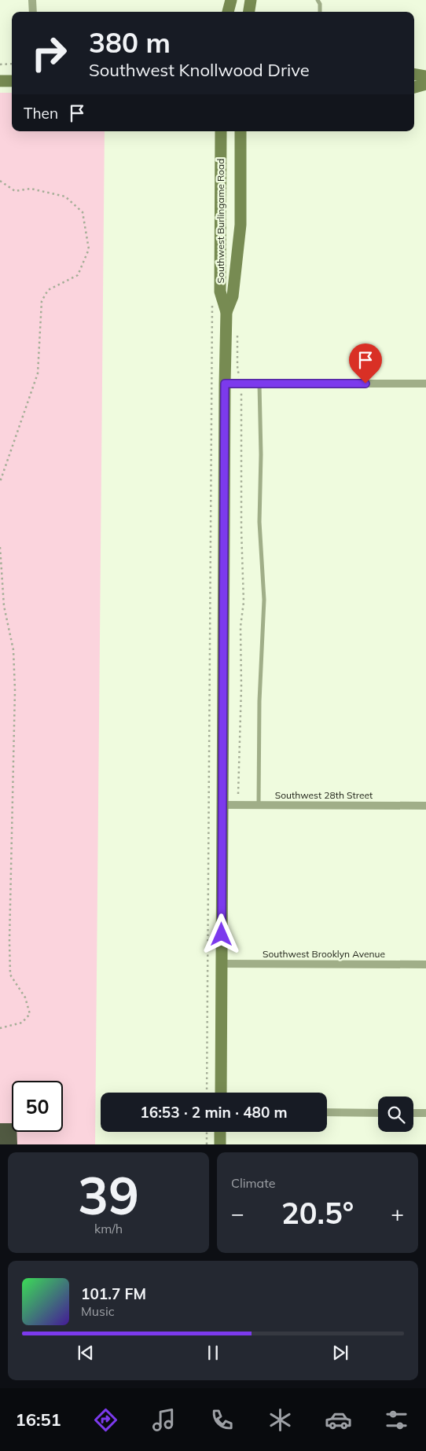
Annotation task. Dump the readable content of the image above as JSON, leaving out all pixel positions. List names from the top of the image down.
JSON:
{
  "streets": {
    "main road": ["Southwest Burlingame Road"],
    "street": ["Southwest 28th Street", "Southwest Brooklyn Avenue"]
  },
  "crossings": [
    ["Southwest Burlingame Road", "Southwest 28th Street"],
    ["Southwest Burlingame Road", "Southwest Brooklyn Avenue"]
  ],
  "page": {
    "turn": ["380 m", "Southwest Knollwood Drive"],
    "then": "Then",
    "limit": "50",
    "trip": "16:53 · 2 min · 480 m",
    "tile": [
      ["39", "km/h"],
      "Climate"
    ],
    "heat": ["−", "20.5°", "+"],
    "song": ["101.7 FM", "Music"],
    "tabs": "16:51"
  }
}
